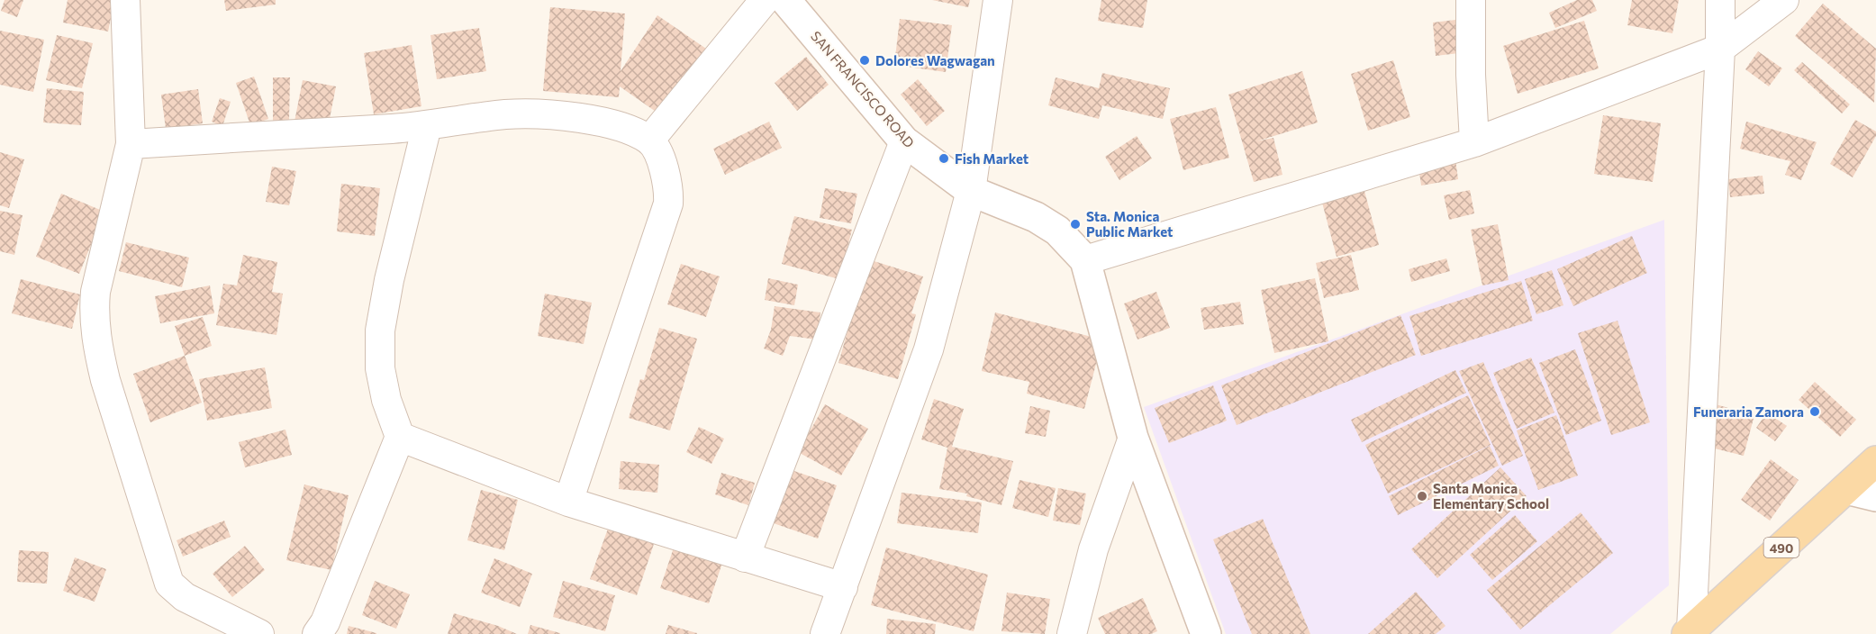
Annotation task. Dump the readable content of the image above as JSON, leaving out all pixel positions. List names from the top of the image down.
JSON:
{
  "streets": {
    "main road": ["490"],
    "street": ["SAN FRANCISCO ROAD"]
  },
  "places": [
    "Dolores Wagwagan",
    "Fish Market",
    "Sta. Monica Public Market",
    "Funeraria Zamora",
    "Santa Monica Elementary School"
  ]
}
